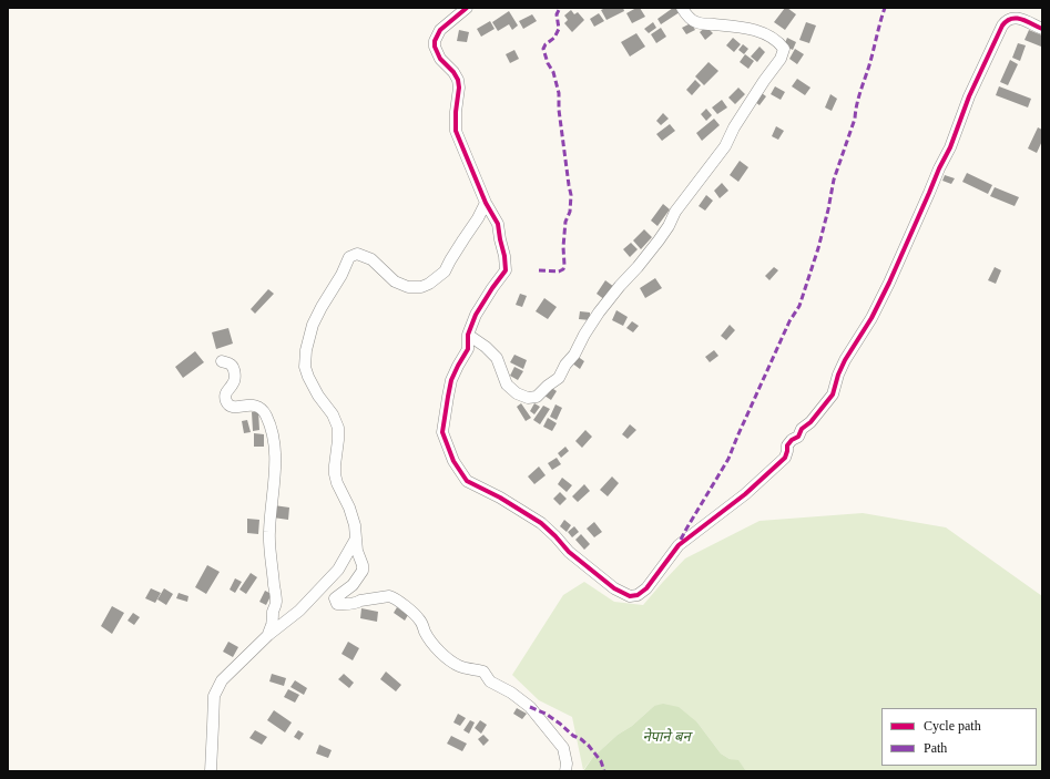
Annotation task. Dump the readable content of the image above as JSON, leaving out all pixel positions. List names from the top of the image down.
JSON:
{
  "parks": ["नेपाने बन"],
  "legend": ["Cycle path", "Path"]
}
